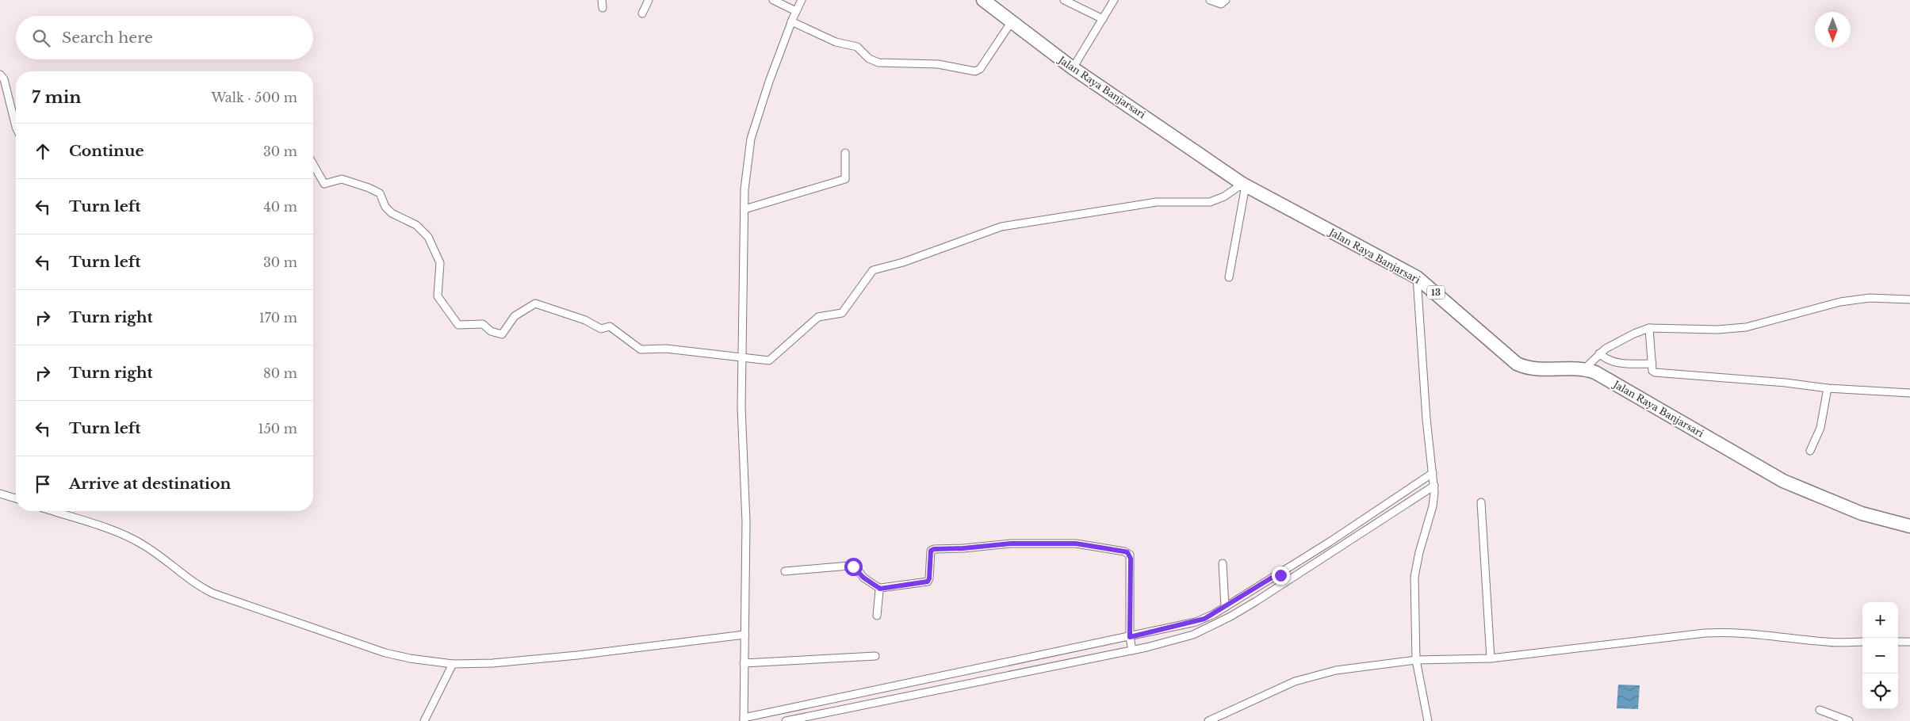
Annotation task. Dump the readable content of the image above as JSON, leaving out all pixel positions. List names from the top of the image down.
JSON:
{
  "streets": {
    "highway": ["Jalan Raya Banjarsari", "13"]
  },
  "north": "bottom",
  "page": {
    "search": "Search here",
    "heading": ["7 min", "Walk · 500 m"],
    "list": [
      ["Continue", "30 m"],
      ["Turn left", "40 m"],
      ["Turn left", "30 m"],
      ["Turn right", "170 m"],
      ["Turn right", "80 m"],
      ["Turn left", "150 m"],
      "Arrive at destination"
    ],
    "map_buttons": ["+", "−"]
  }
}
